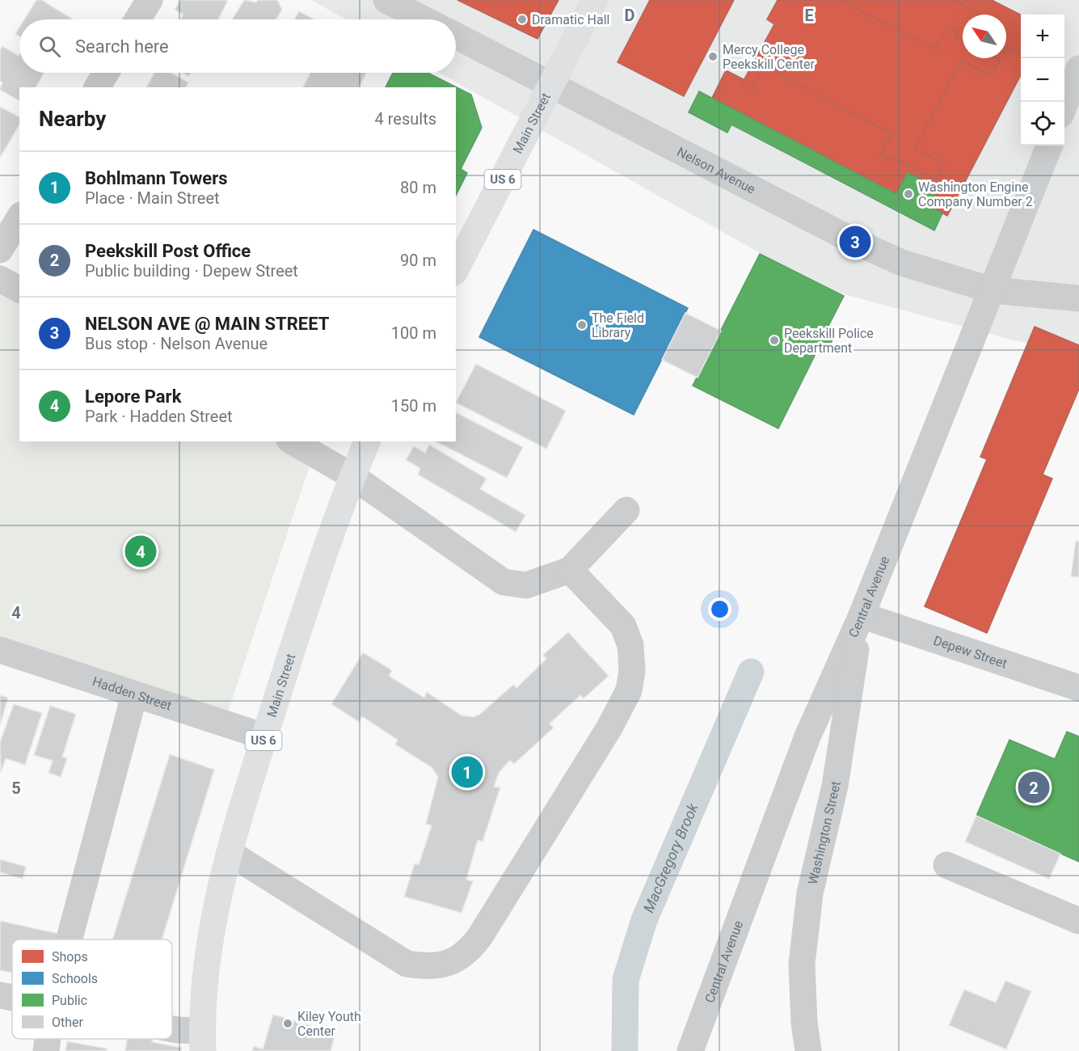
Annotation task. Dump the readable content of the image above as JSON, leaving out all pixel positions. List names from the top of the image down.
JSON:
{
  "streets": {
    "main road": ["Main Street", "US 6"],
    "street": [
      "Nelson Avenue",
      "Central Avenue",
      "Depew Street",
      "Hadden Street",
      "Washington Street"
    ]
  },
  "crossings": [
    ["Main Street", "Nelson Avenue"],
    ["Main Street", "Hadden Street"],
    ["Nelson Avenue", "Central Avenue"],
    ["Central Avenue", "Depew Street"],
    ["Central Avenue", "Washington Street"],
    ["Depew Street", "Washington Street"]
  ],
  "water": ["MacGregory Brook"],
  "places": [
    "Dramatic Hall",
    "Mercy College Peekskill Center",
    "Washington Engine Company Number 2",
    "The Field Library",
    "Peekskill Police Department",
    "Kiley Youth Center"
  ],
  "legend": [
    "Shops",
    "Schools",
    "Public",
    "Other"
  ],
  "north": "top left",
  "page": {
    "map_buttons": ["+", "−"],
    "search": "Search here",
    "heading": ["Nearby", "4 results"],
    "list": [
      {
        "mark": "1",
        "name": "Bohlmann Towers",
        "note": "Place · Main Street",
        "value": "80 m"
      },
      {
        "mark": "2",
        "name": "Peekskill Post Office",
        "note": "Public building · Depew Street",
        "value": "90 m"
      },
      {
        "mark": "3",
        "name": "NELSON AVE @ MAIN STREET",
        "note": "Bus stop · Nelson Avenue",
        "value": "100 m"
      },
      {
        "mark": "4",
        "name": "Lepore Park",
        "note": "Park · Hadden Street",
        "value": "150 m"
      }
    ],
    "pins": [
      "3",
      "4",
      "1",
      "2"
    ]
  },
  "grid": {
    "columns": ["D", "E"],
    "rows": ["4", "5"]
  }
}
